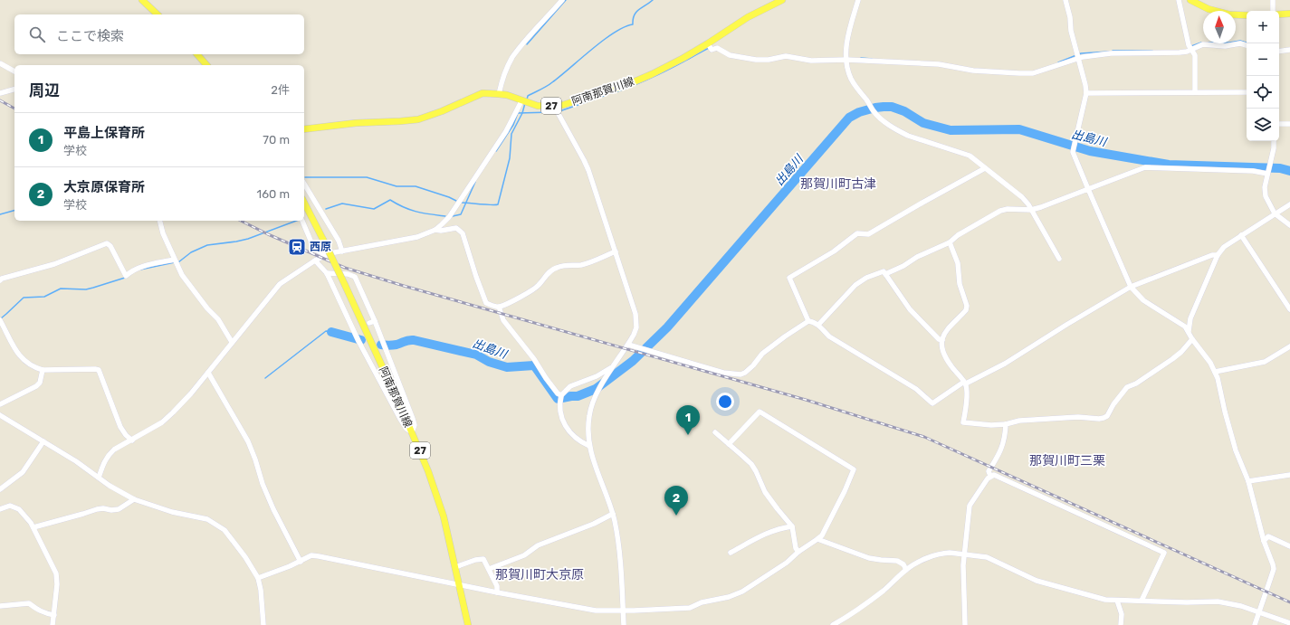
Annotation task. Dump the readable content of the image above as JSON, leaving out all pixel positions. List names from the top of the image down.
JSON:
{
  "streets": {
    "main road": ["阿南那賀川線", "27"]
  },
  "districts": ["那賀川町古津", "那賀川町三栗", "那賀川町大京原"],
  "water": ["出島川"],
  "places": {
    "station": ["西原"]
  },
  "north": "top",
  "page": {
    "map_buttons": ["+", "−"],
    "search": "ここで検索",
    "heading": ["周辺", "2件"],
    "list": [
      {
        "mark": "1",
        "name": "平島上保育所",
        "note": "学校",
        "value": "70 m"
      },
      {
        "mark": "2",
        "name": "大京原保育所",
        "note": "学校",
        "value": "160 m"
      }
    ],
    "pins": ["1", "2"]
  }
}
